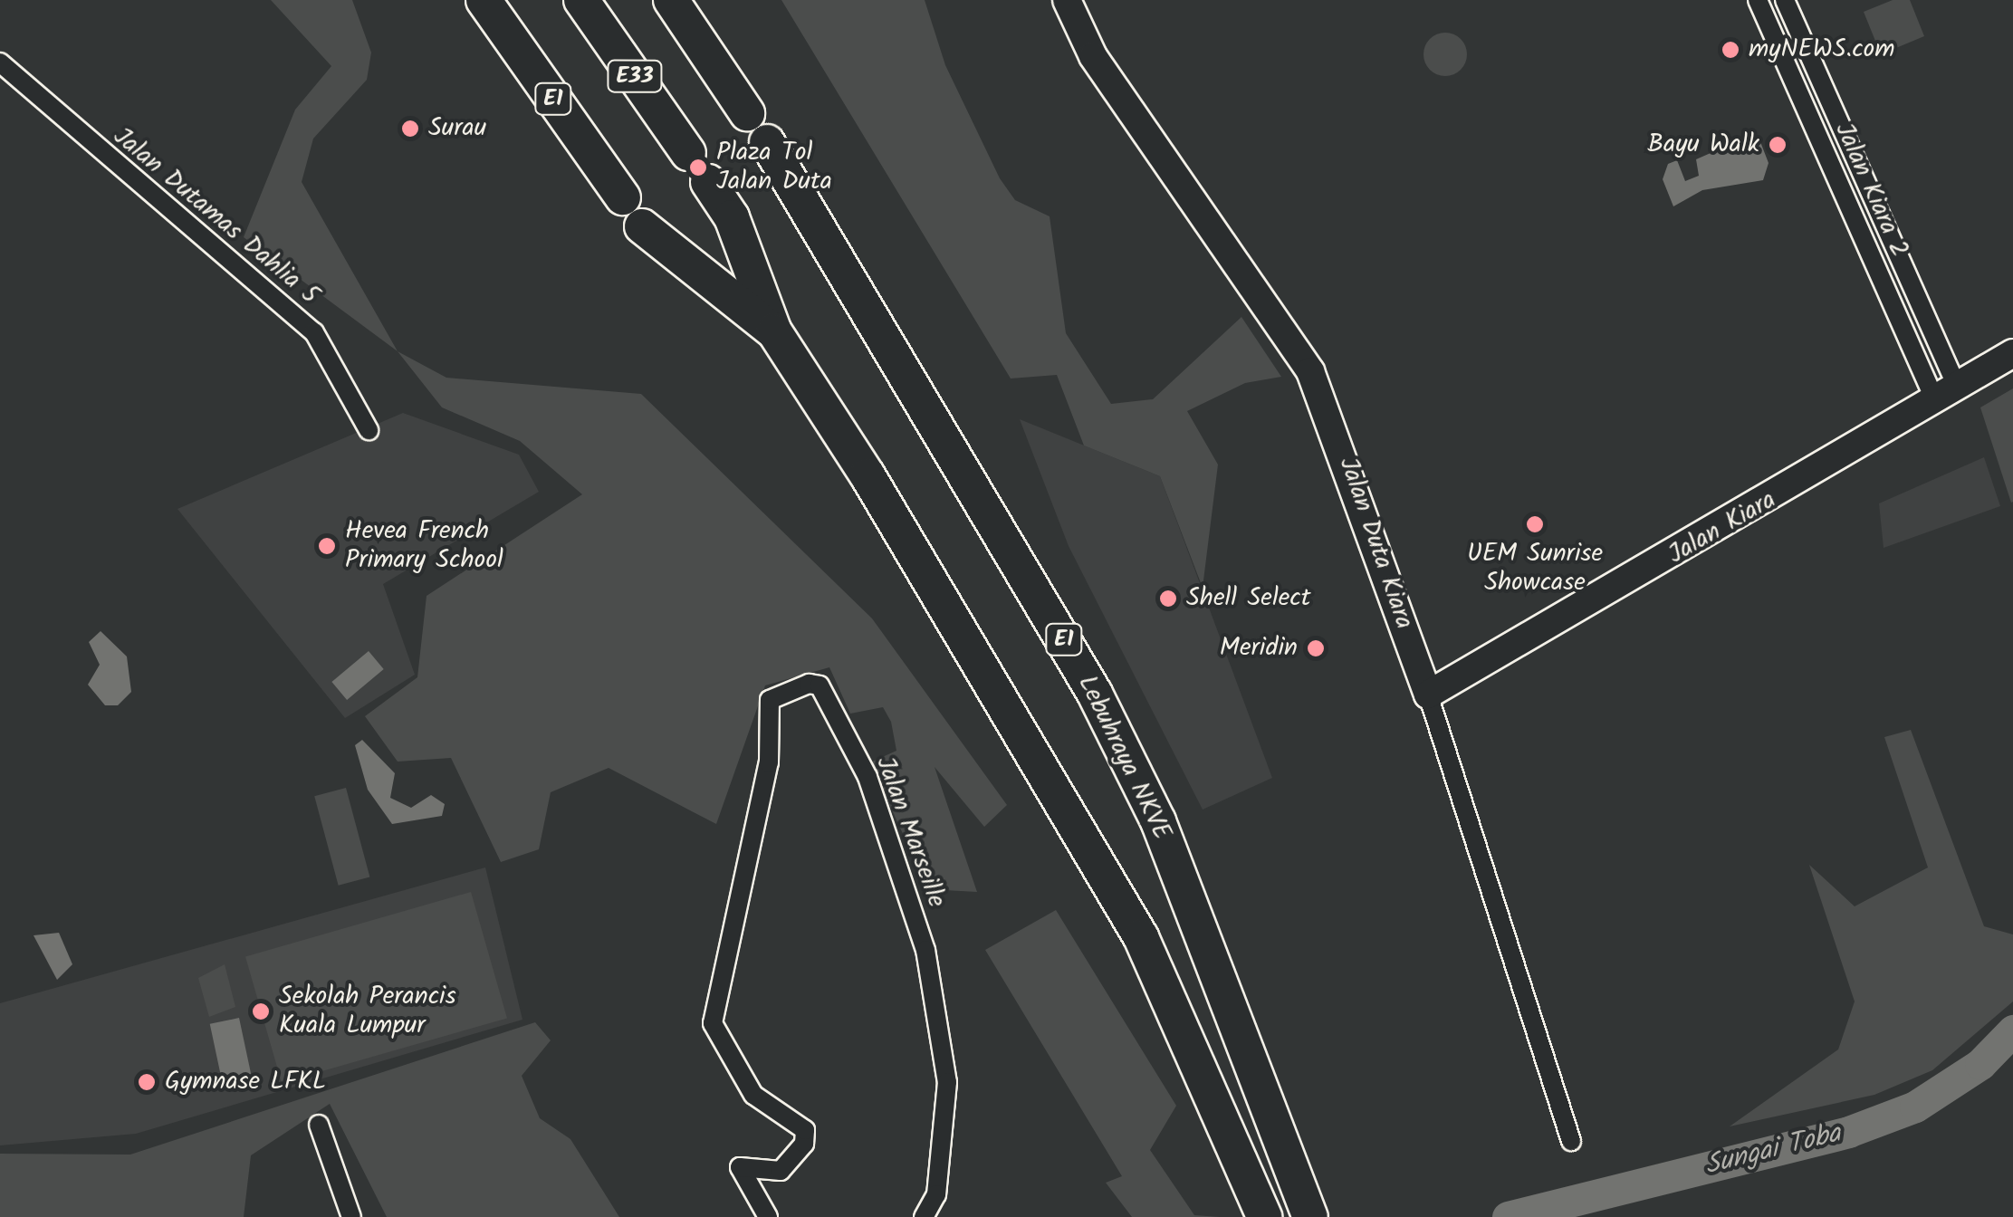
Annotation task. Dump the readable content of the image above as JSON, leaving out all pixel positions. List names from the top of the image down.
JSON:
{
  "streets": {
    "highway": ["E33", "E1", "Lebuhraya NKVE"],
    "main road": ["Jalan Kiara", "Jalan Duta Kiara"],
    "street": ["Jalan Kiara 2", "Jalan Dutamas Dahlia 5", "Jalan Marseille"]
  },
  "crossings": [
    ["Jalan Kiara 2", "Jalan Kiara"],
    ["Jalan Kiara", "Jalan Duta Kiara"]
  ],
  "water": ["Sungai Toba"],
  "places": [
    "myNEWS.com",
    "Surau",
    "Bayu Walk",
    "Plaza Tol Jalan Duta",
    "UEM Sunrise Showcase",
    "Hevea French Primary School",
    "Shell Select",
    "Meridin",
    "Sekolah Perancis Kuala Lumpur",
    "Gymnase LFKL"
  ]
}
